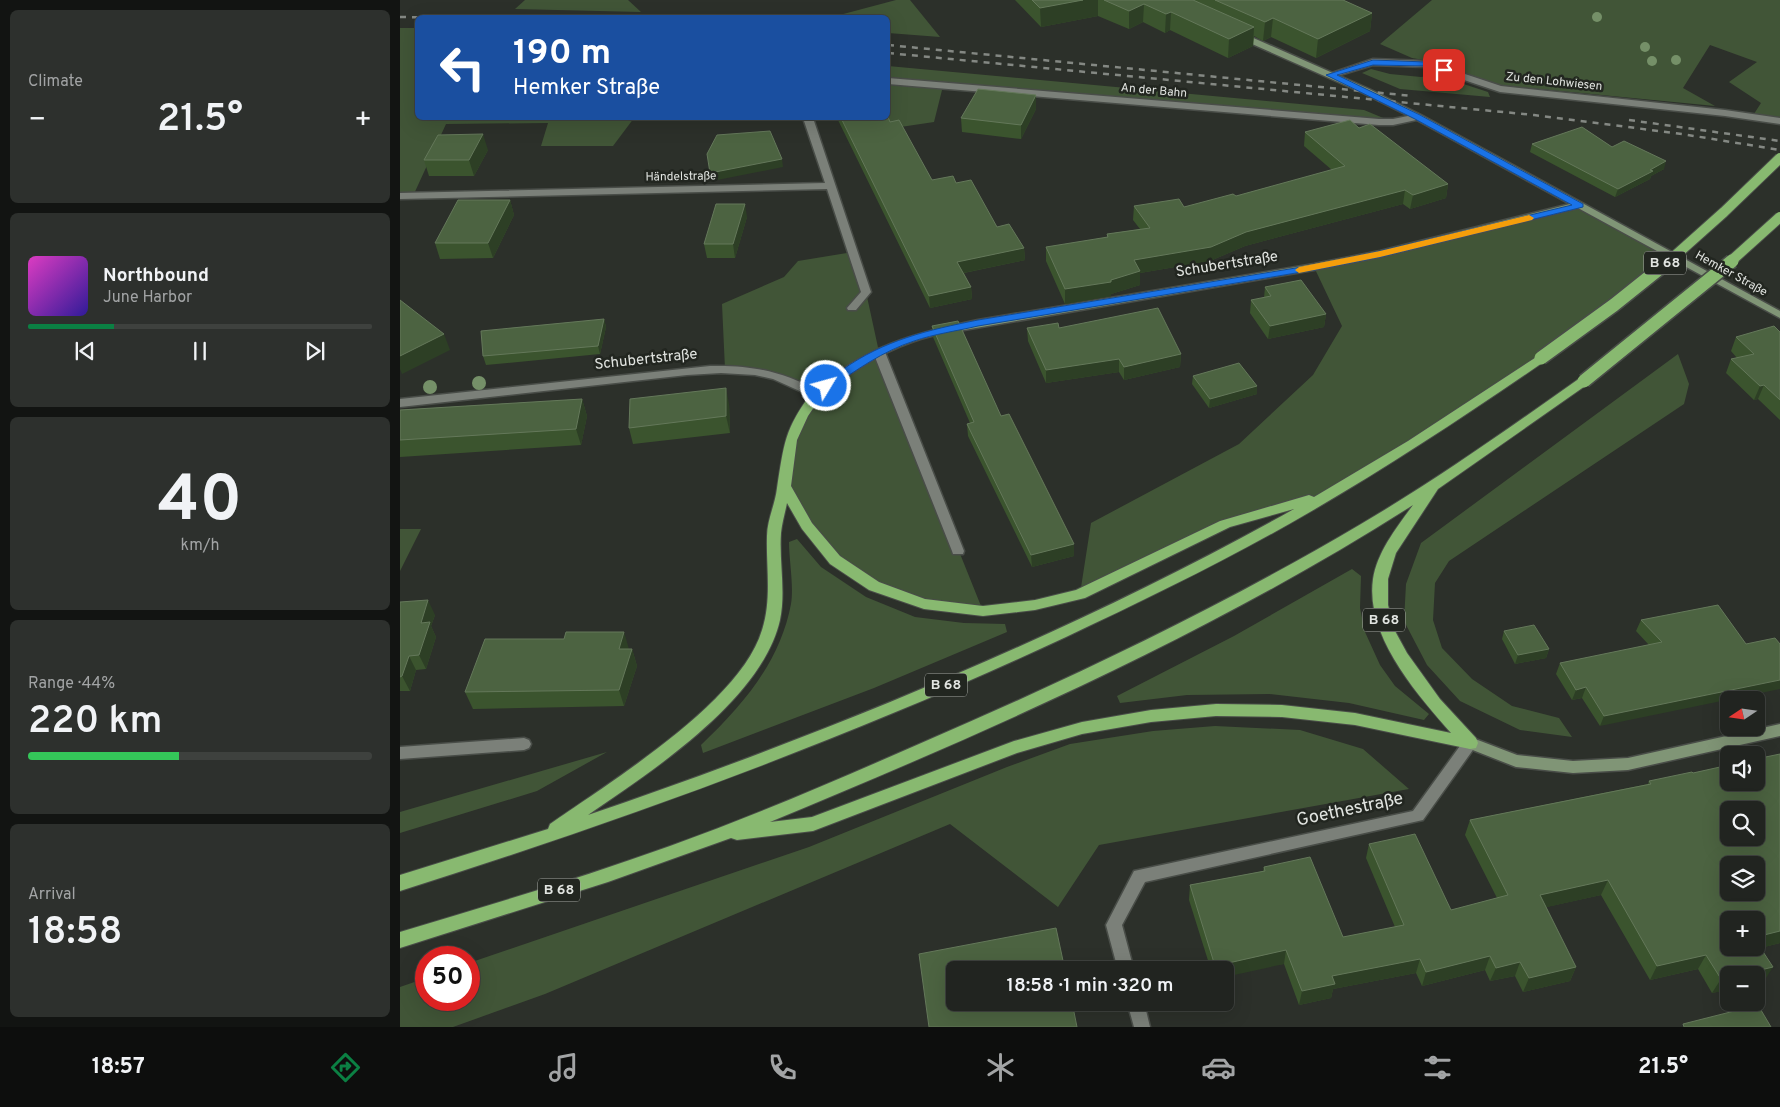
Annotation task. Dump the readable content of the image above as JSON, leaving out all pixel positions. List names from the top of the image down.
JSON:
{
  "streets": {
    "highway": ["B 68"],
    "main road": ["Schubertstraße", "Hemker Straße"],
    "street": [
      "Zu den Lohwiesen",
      "An der Bahn",
      "Händelstraße",
      "Goethestraße"
    ]
  },
  "crossings": [
    ["Zu den Lohwiesen", "Hemker Straße"],
    ["An der Bahn", "Hemker Straße"],
    ["B 68", "Schubertstraße"],
    ["B 68", "Goethestraße"],
    ["Schubertstraße", "Hemker Straße"]
  ],
  "north": "left",
  "page": {
    "tile": [
      "Climate",
      ["40", "km/h"],
      ["Range · 44%", "220 km"],
      ["Arrival", "18:58"]
    ],
    "turn": ["190 m", "Hemker Straße"],
    "heat": ["−", "21.5°", "+"],
    "song": ["Northbound", "June Harbor"],
    "map_buttons": ["+", "−"],
    "limit": "50",
    "trip": "18:58 · 1 min · 320 m",
    "tabs": ["18:57", "21.5°"]
  }
}
